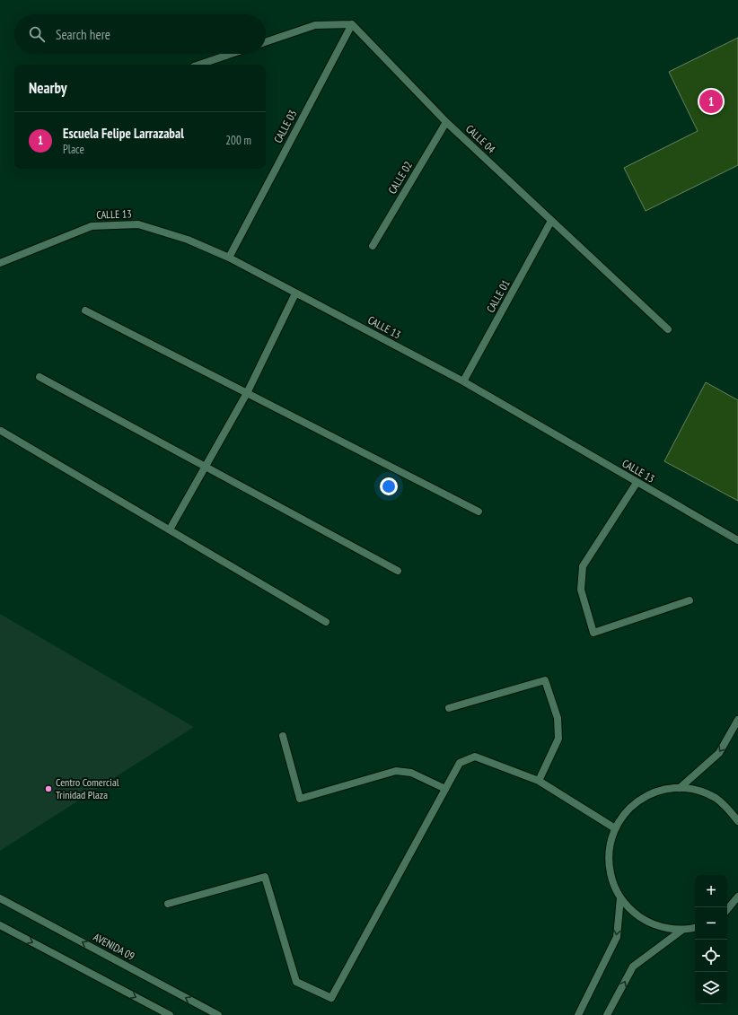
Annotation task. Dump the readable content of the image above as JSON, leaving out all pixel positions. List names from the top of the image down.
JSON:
{
  "streets": {
    "street": [
      "CALLE 03",
      "CALLE 04",
      "CALLE 02",
      "CALLE 13",
      "CALLE 01",
      "AVENIDA 09"
    ]
  },
  "crossings": [
    ["CALLE 03", "CALLE 04"],
    ["CALLE 03", "CALLE 13"],
    ["CALLE 04", "CALLE 02"],
    ["CALLE 04", "CALLE 01"],
    ["CALLE 13", "CALLE 01"]
  ],
  "places": ["Centro Comercial Trinidad Plaza"],
  "page": {
    "search": "Search here",
    "heading": "Nearby",
    "pins": "1",
    "list": [
      {
        "mark": "1",
        "name": "Escuela Felipe Larrazabal",
        "note": "Place",
        "value": "200 m"
      }
    ],
    "map_buttons": ["+", "−"]
  }
}
